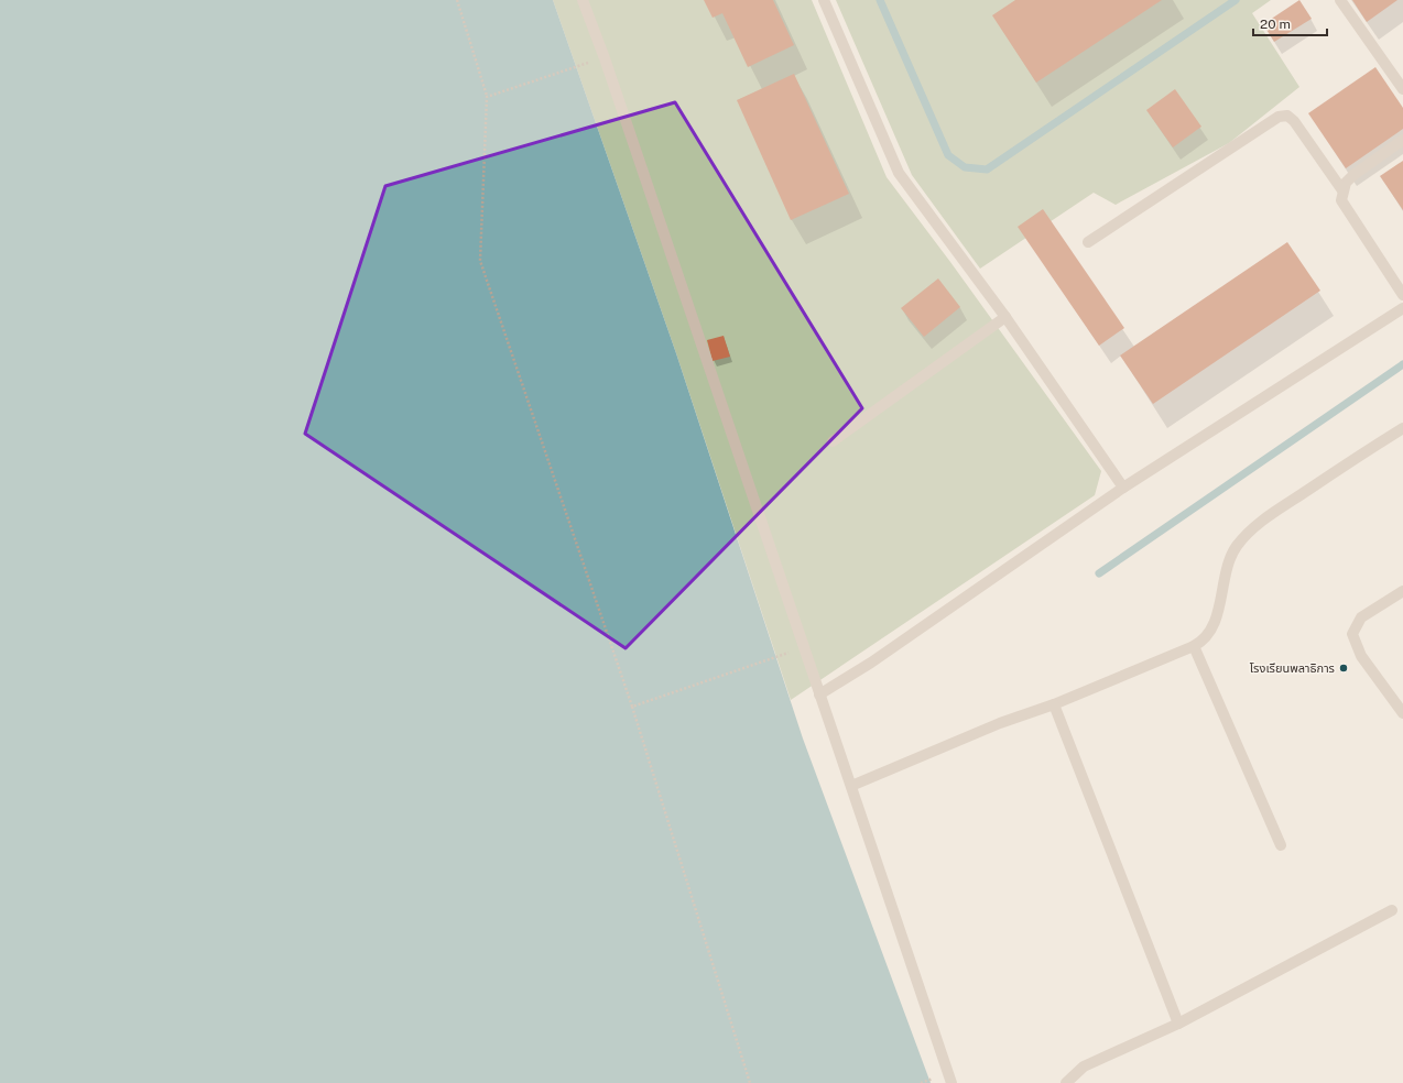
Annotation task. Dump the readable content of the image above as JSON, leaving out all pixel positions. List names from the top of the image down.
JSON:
{
  "places": ["โรงเรียนพลาธิการ"],
  "scale_bar": "20 m"
}
